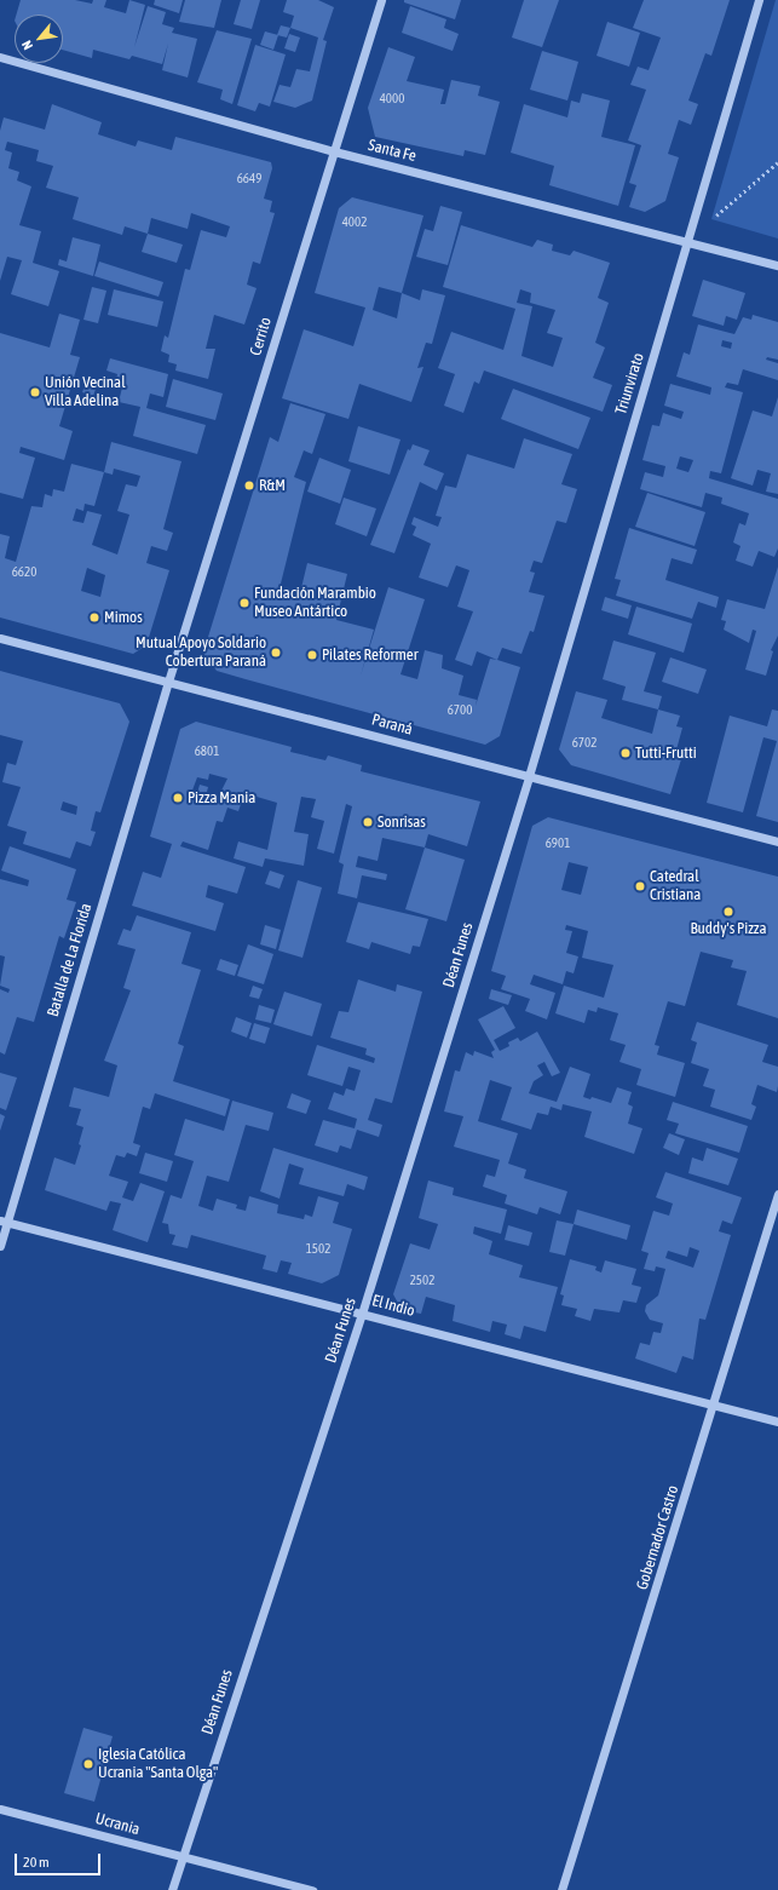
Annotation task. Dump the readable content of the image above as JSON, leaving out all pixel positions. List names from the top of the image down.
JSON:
{
  "streets": {
    "street": [
      "Santa Fe",
      "Cerrito",
      "Triunvirato",
      "Paraná",
      "Déan Funes",
      "Batalla de La Florida",
      "El Indio",
      "Gobernador Castro",
      "Ucrania"
    ]
  },
  "crossings": [
    ["Santa Fe", "Cerrito"],
    ["Santa Fe", "Triunvirato"],
    ["Cerrito", "Paraná"],
    ["Cerrito", "Batalla de La Florida"],
    ["Triunvirato", "Paraná"],
    ["Triunvirato", "Déan Funes"],
    ["Paraná", "Déan Funes"],
    ["Paraná", "Batalla de La Florida"],
    ["Déan Funes", "El Indio"],
    ["Déan Funes", "Ucrania"],
    ["Batalla de La Florida", "El Indio"],
    ["El Indio", "Gobernador Castro"]
  ],
  "places": [
    "Unión Vecinal Villa Adelina",
    "R&M",
    "Fundación Marambio Museo Antártico",
    "Mimos",
    "Mutual Apoyo Soldario Cobertura Paraná",
    "Pilates Reformer",
    "Tutti-Frutti",
    "Pizza Mania",
    "Sonrisas",
    "Catedral Cristiana",
    "Buddy's Pizza",
    "Iglesia Católica Ucrania \"Santa Olga\""
  ],
  "house_numbers": [
    "4000",
    "6649",
    "4002",
    "6620",
    "6700",
    "6702",
    "6801",
    "6901",
    "1502",
    "2502"
  ],
  "scale_bar": "20 m",
  "north": "bottom left"
}
